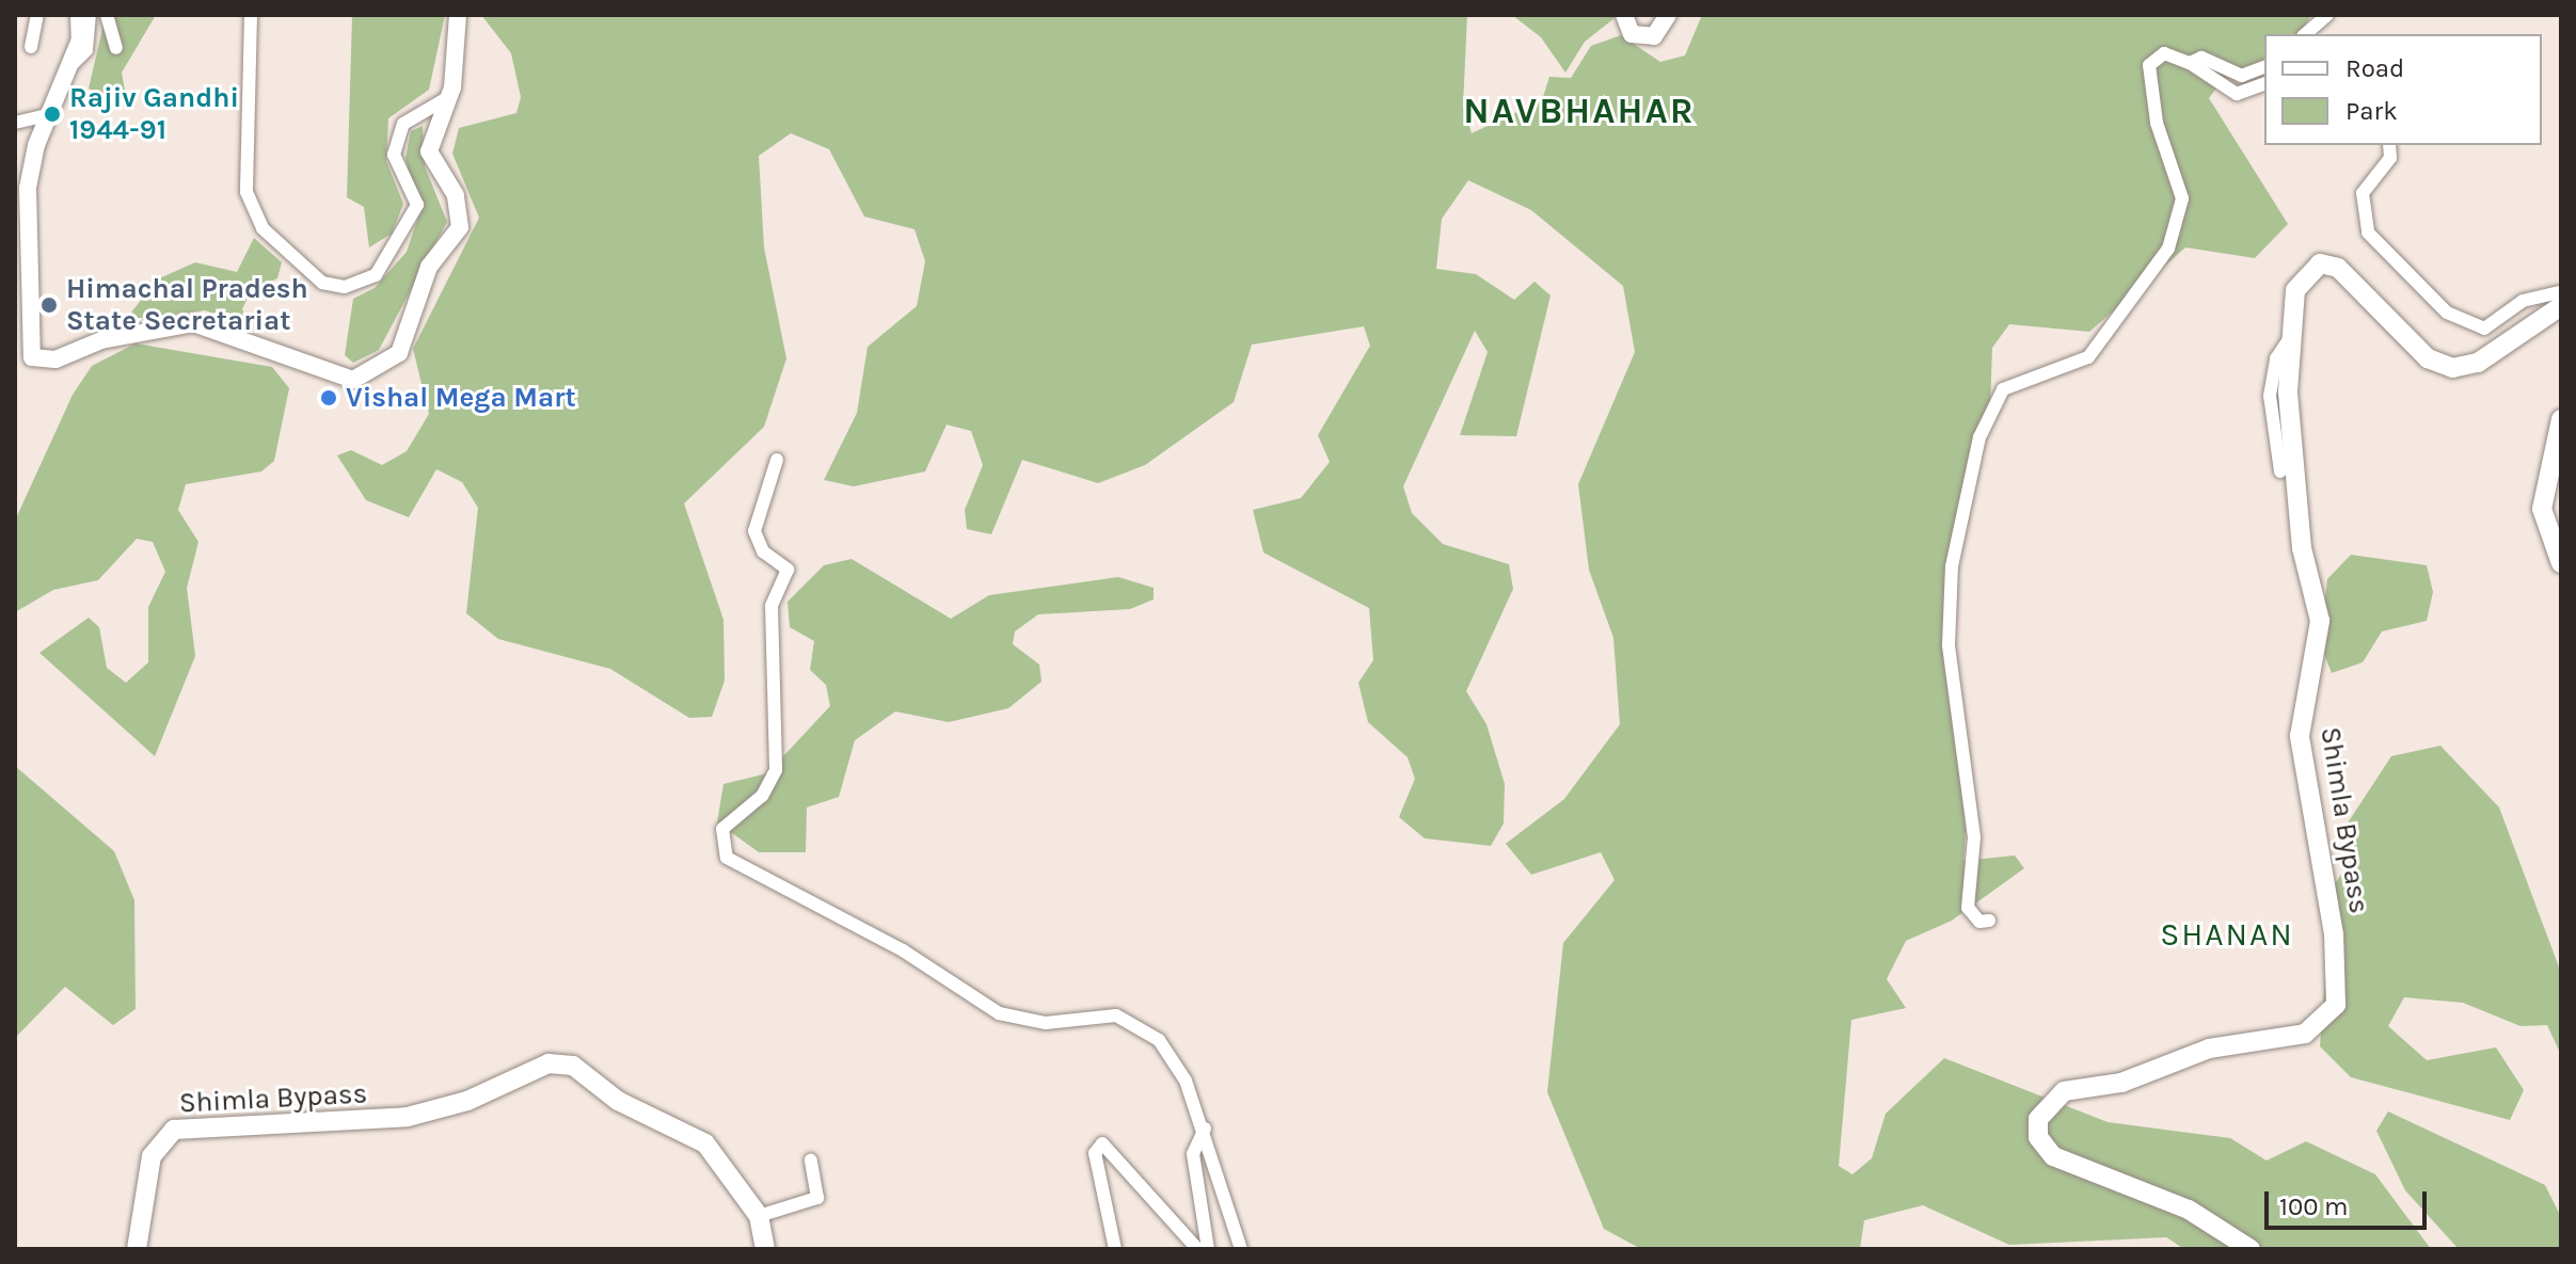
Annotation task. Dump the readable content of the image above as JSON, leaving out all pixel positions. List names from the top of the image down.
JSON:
{
  "streets": {
    "highway": ["Shimla Bypass"]
  },
  "districts": ["NAVBHAHAR", "SHANAN"],
  "places": ["Rajiv Gandhi 1944-91", "Himachal Pradesh State Secretariat", "Vishal Mega Mart"],
  "legend": ["Road", "Park"],
  "scale_bar": "100 m"
}
